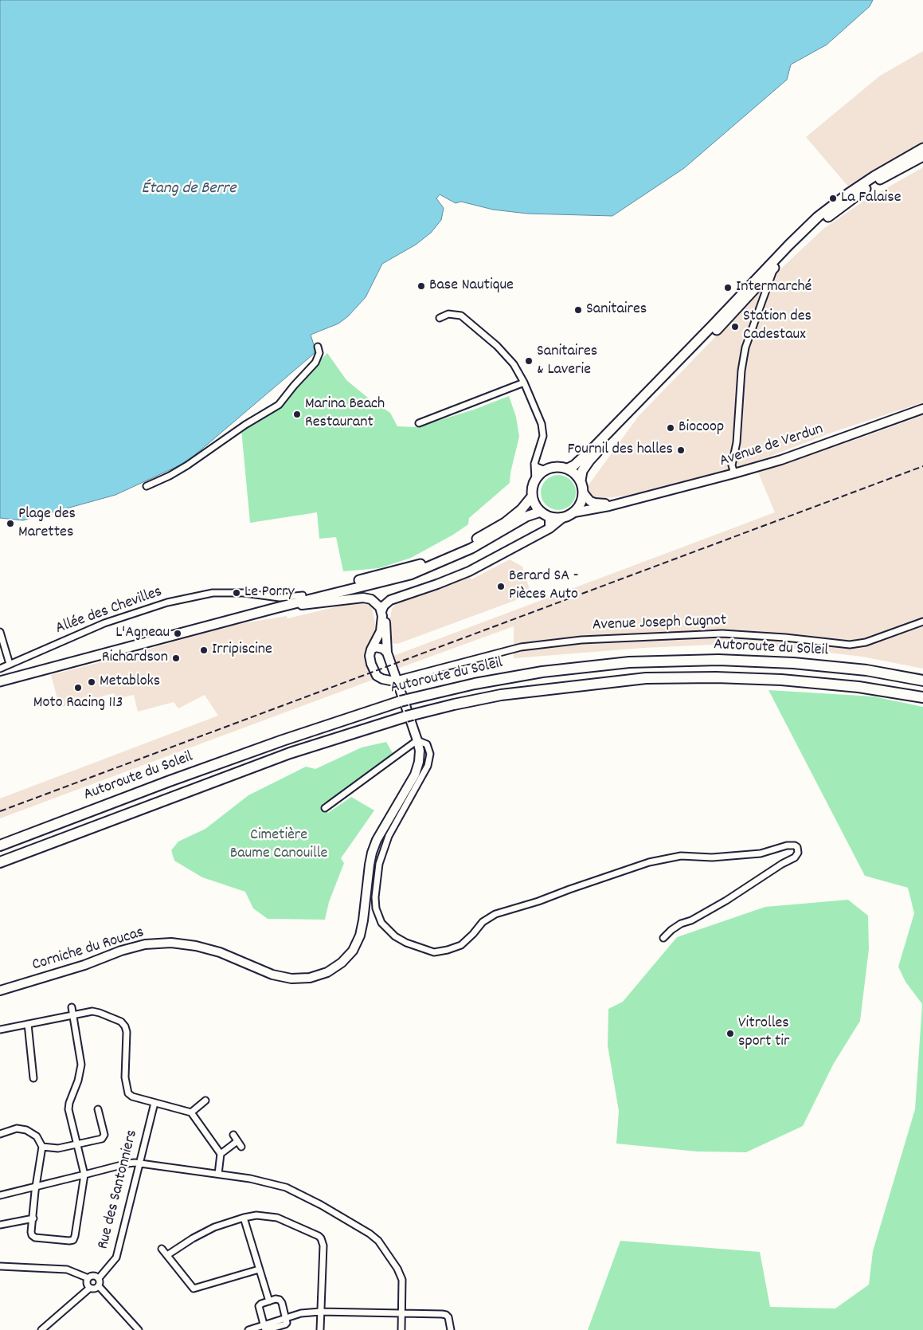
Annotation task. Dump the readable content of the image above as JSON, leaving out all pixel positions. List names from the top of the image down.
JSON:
{
  "streets": {
    "highway": ["Autoroute du Soleil"],
    "main road": ["Avenue de Verdun", "Corniche du Roucas"],
    "street": ["Allée des Chevilles", "Avenue Joseph Cugnot", "Rue des Santonniers"]
  },
  "crossings": [
    ["Avenue Joseph Cugnot", "Corniche du Roucas"]
  ],
  "water": ["Étang de Berre"],
  "parks": ["Cimetière Baume Canouille"],
  "places": [
    "La Falaise",
    "Base Nautique",
    "Intermarché",
    "Sanitaires",
    "Station des Cadestaux",
    "Sanitaires & Laverie",
    "Marina Beach Restaurant",
    "Biocoop",
    "Fournil des halles",
    "Plage des Marettes",
    "Berard SA - Pièces Auto",
    "Le Porry",
    "L'Agneau",
    "Irripiscine",
    "Richardson",
    "Metabloks",
    "Moto Racing 113",
    "Vitrolles sport tir"
  ]
}
